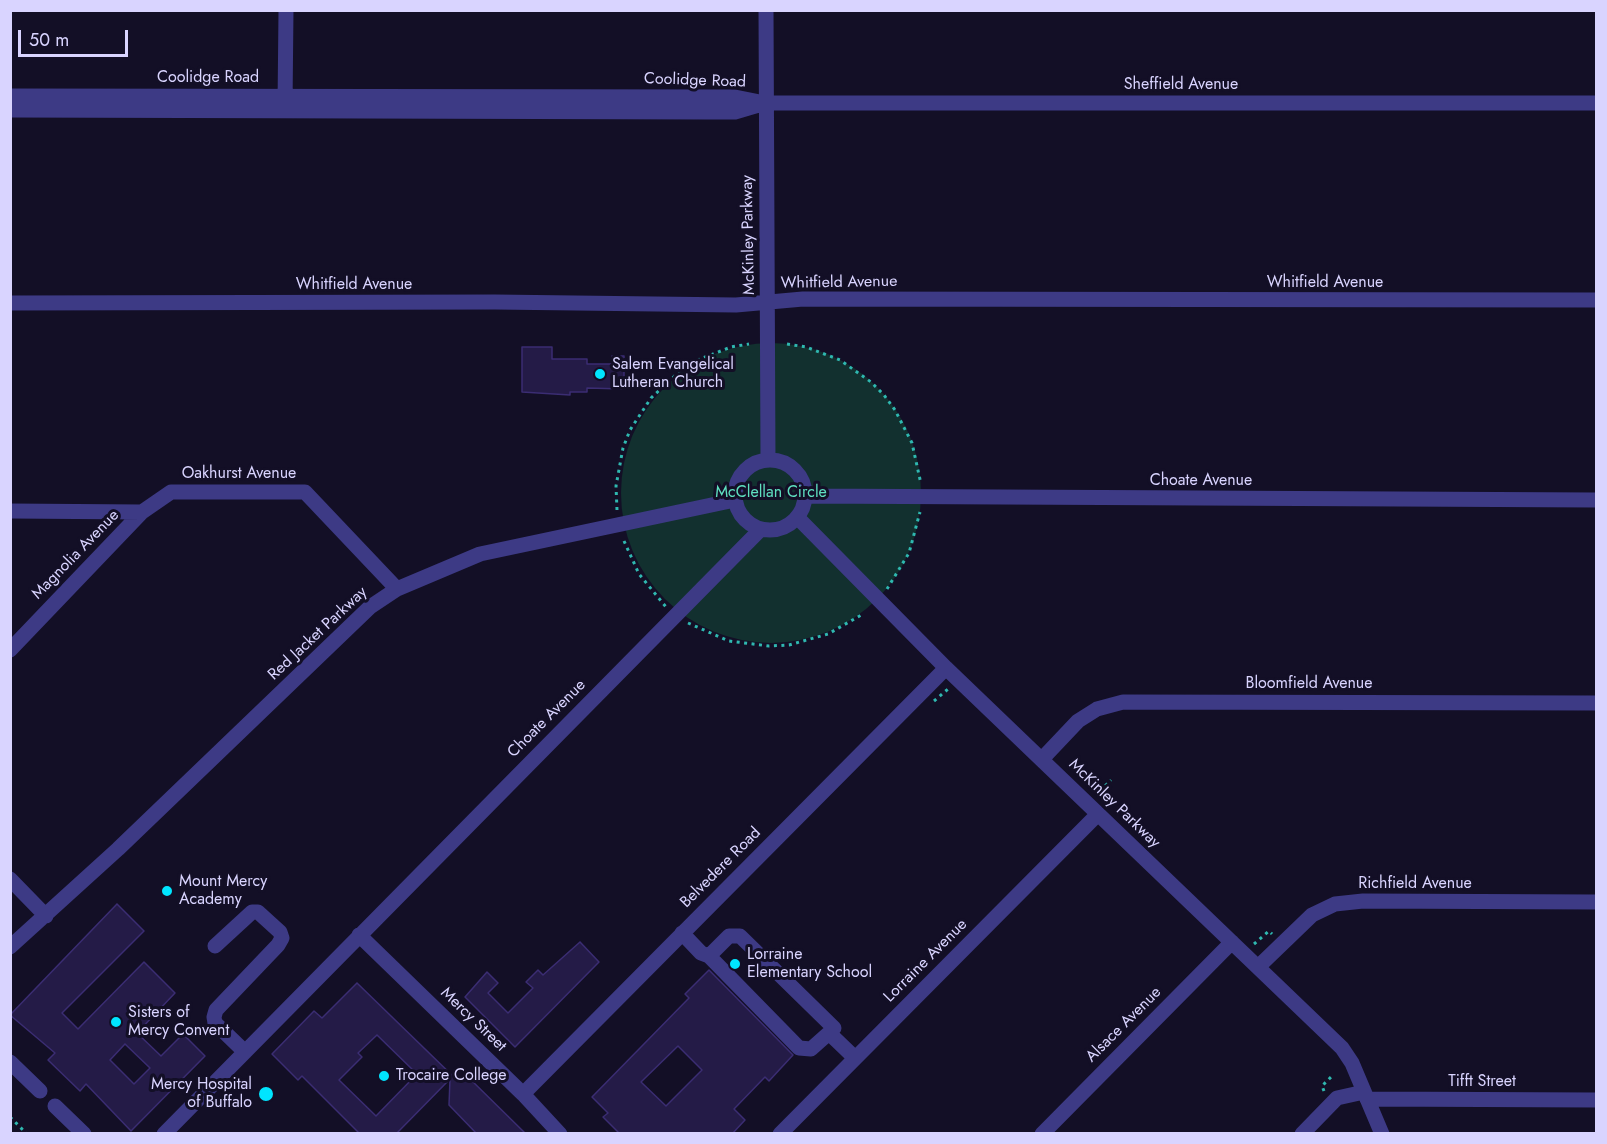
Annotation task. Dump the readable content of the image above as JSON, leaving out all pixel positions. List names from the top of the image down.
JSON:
{
  "streets": {
    "street": [
      "Coolidge Road",
      "Sheffield Avenue",
      "McKinley Parkway",
      "Whitfield Avenue",
      "Oakhurst Avenue",
      "Choate Avenue",
      "Magnolia Avenue",
      "Red Jacket Parkway",
      "Bloomfield Avenue",
      "Belvedere Road",
      "Richfield Avenue",
      "Lorraine Avenue",
      "Mercy Street",
      "Alsace Avenue",
      "Tifft Street"
    ]
  },
  "crossings": [
    ["Coolidge Road", "Sheffield Avenue"],
    ["Coolidge Road", "McKinley Parkway"],
    ["Sheffield Avenue", "McKinley Parkway"],
    ["McKinley Parkway", "Whitfield Avenue"],
    ["McKinley Parkway", "Choate Avenue"],
    ["McKinley Parkway", "Red Jacket Parkway"],
    ["McKinley Parkway", "Bloomfield Avenue"],
    ["McKinley Parkway", "Belvedere Road"],
    ["McKinley Parkway", "Richfield Avenue"],
    ["McKinley Parkway", "Lorraine Avenue"],
    ["McKinley Parkway", "Alsace Avenue"],
    ["McKinley Parkway", "Tifft Street"],
    ["Oakhurst Avenue", "Magnolia Avenue"],
    ["Oakhurst Avenue", "Red Jacket Parkway"],
    ["Choate Avenue", "Red Jacket Parkway"],
    ["Choate Avenue", "Mercy Street"],
    ["Belvedere Road", "Mercy Street"]
  ],
  "parks": ["McClellan Circle"],
  "places": [
    "Salem Evangelical Lutheran Church",
    "Mount Mercy Academy",
    "Lorraine Elementary School",
    "Sisters of Mercy Convent",
    "Trocaire College",
    "Mercy Hospital of Buffalo"
  ],
  "scale_bar": "50 m"
}
